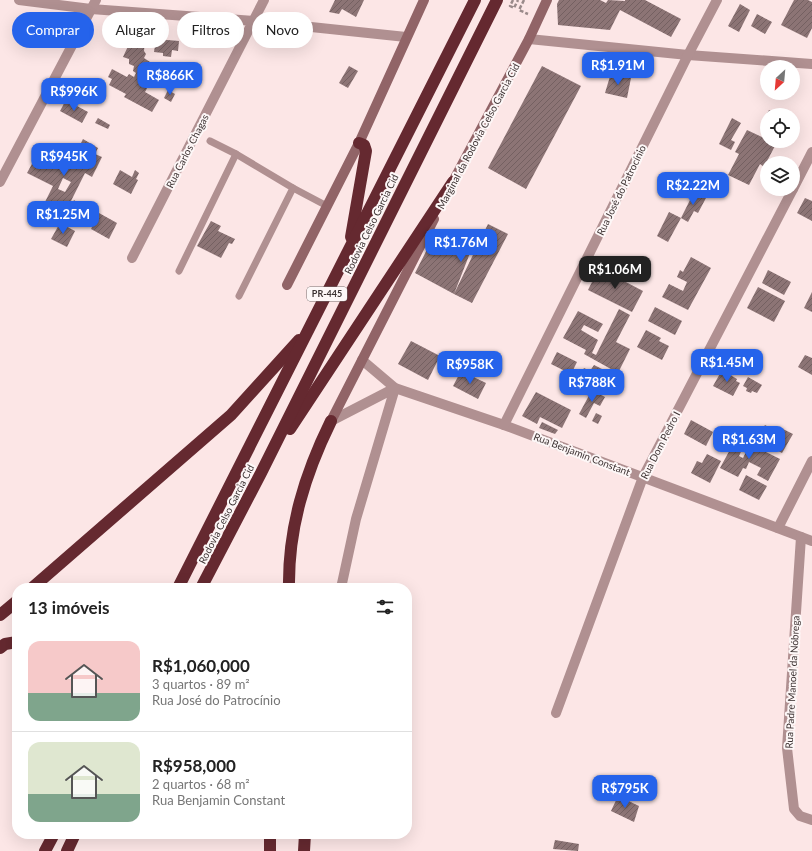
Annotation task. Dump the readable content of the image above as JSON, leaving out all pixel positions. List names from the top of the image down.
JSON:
{
  "streets": {
    "highway": ["Rodovia Celso Garcia Cid", "PR-445"],
    "street": [
      "Marginal da Rodovia Celso Garcia Cid",
      "Rua Carlos Chagas",
      "Rua José do Patrocínio",
      "Rua Dom Pedro I",
      "Rua Benjamin Constant",
      "Rua Padre Manoel da Nóbrega"
    ]
  },
  "crossings": [
    ["Marginal da Rodovia Celso Garcia Cid", "Rua Benjamin Constant"],
    ["Rua José do Patrocínio", "Rua Benjamin Constant"],
    ["Rua Dom Pedro I", "Rua Benjamin Constant"],
    ["Rua Benjamin Constant", "Rua Padre Manoel da Nóbrega"]
  ],
  "north": "bottom left",
  "page": {
    "chip": [
      "Comprar",
      "Alugar",
      "Filtros",
      "Novo"
    ],
    "price": [
      "R$1.91M",
      "R$866K",
      "R$996K",
      "R$945K",
      "R$2.22M",
      "R$1.25M",
      "R$1.76M",
      "R$1.06M",
      "R$1.45M",
      "R$958K",
      "R$788K",
      "R$1.63M",
      "R$795K"
    ],
    "heading": "13 imóveis",
    "list": [
      {
        "name": "R$1,060,000",
        "note": "3 quartos · 89 m² · Rua José do Patrocínio"
      },
      {
        "name": "R$958,000",
        "note": "2 quartos · 68 m² · Rua Benjamin Constant"
      }
    ]
  }
}
